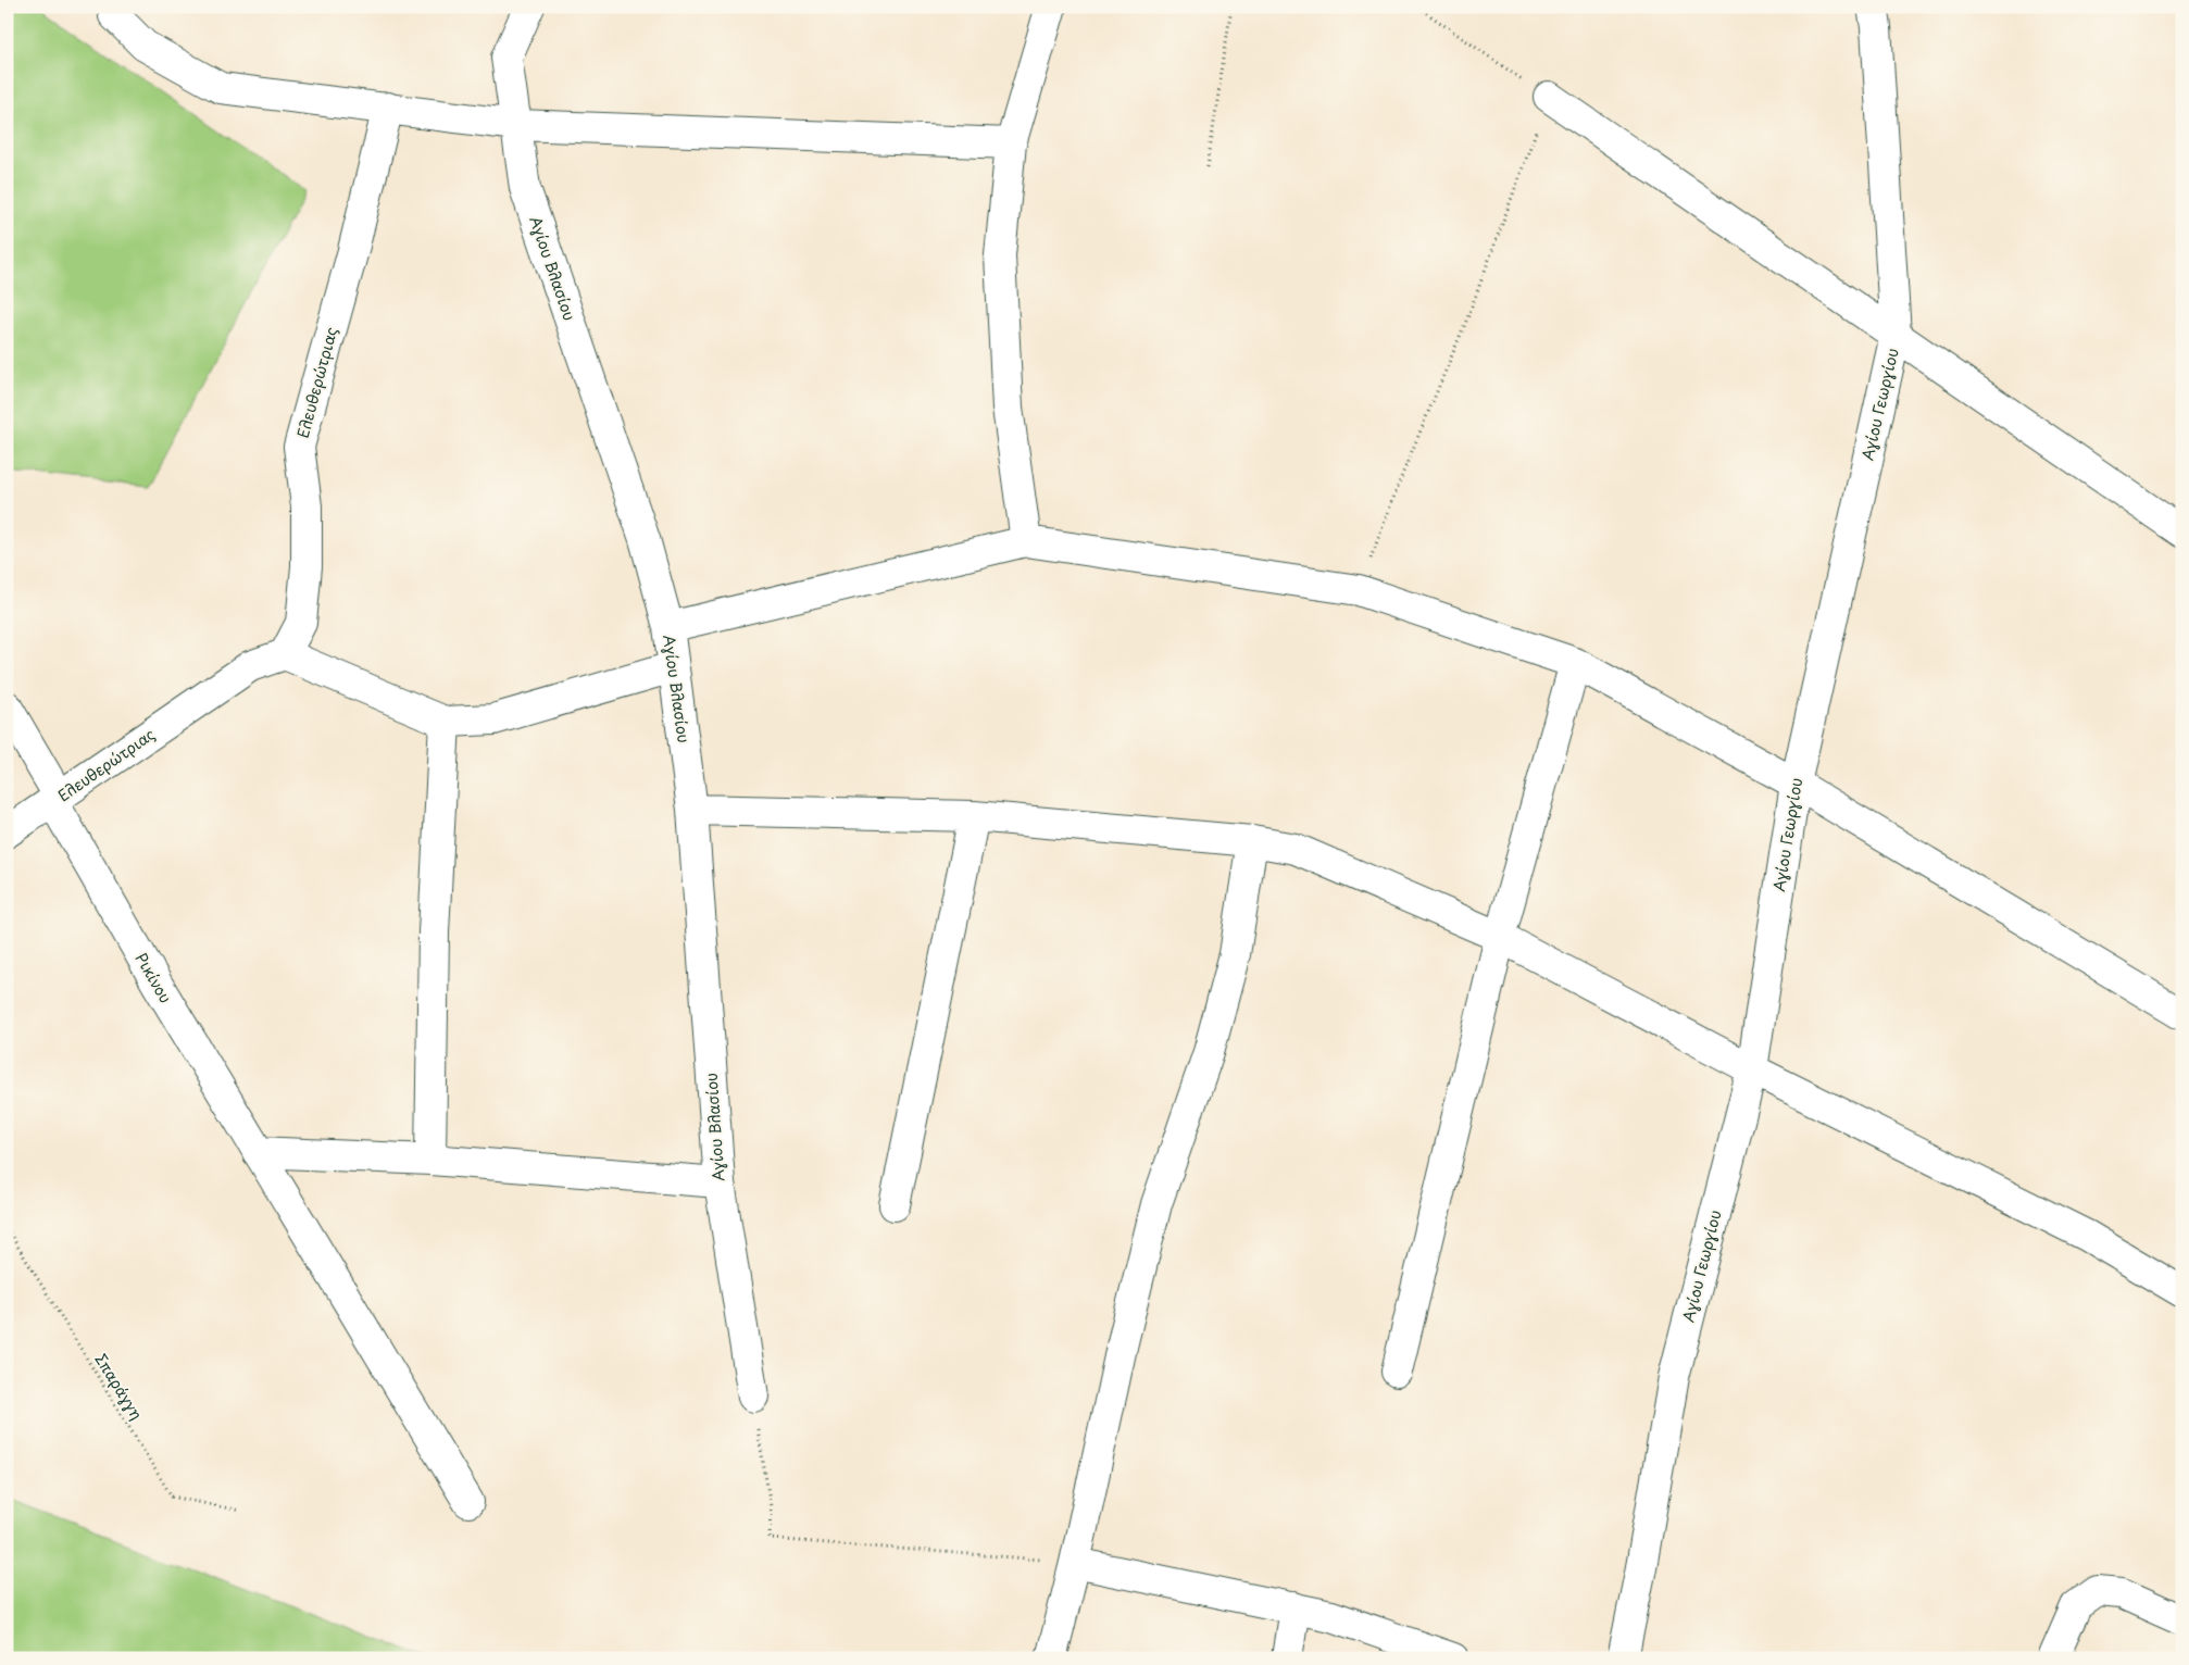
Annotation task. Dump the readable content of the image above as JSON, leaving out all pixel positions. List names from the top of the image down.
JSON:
{
  "streets": {
    "street": [
      "Αγίου Βλασίου",
      "Ελευθερώτριας",
      "Αγίου Γεωργίου",
      "Ρικίνου"
    ],
    "path": ["Σπαράγγη"]
  },
  "crossings": [
    ["Ελευθερώτριας", "Ρικίνου"]
  ]
}
